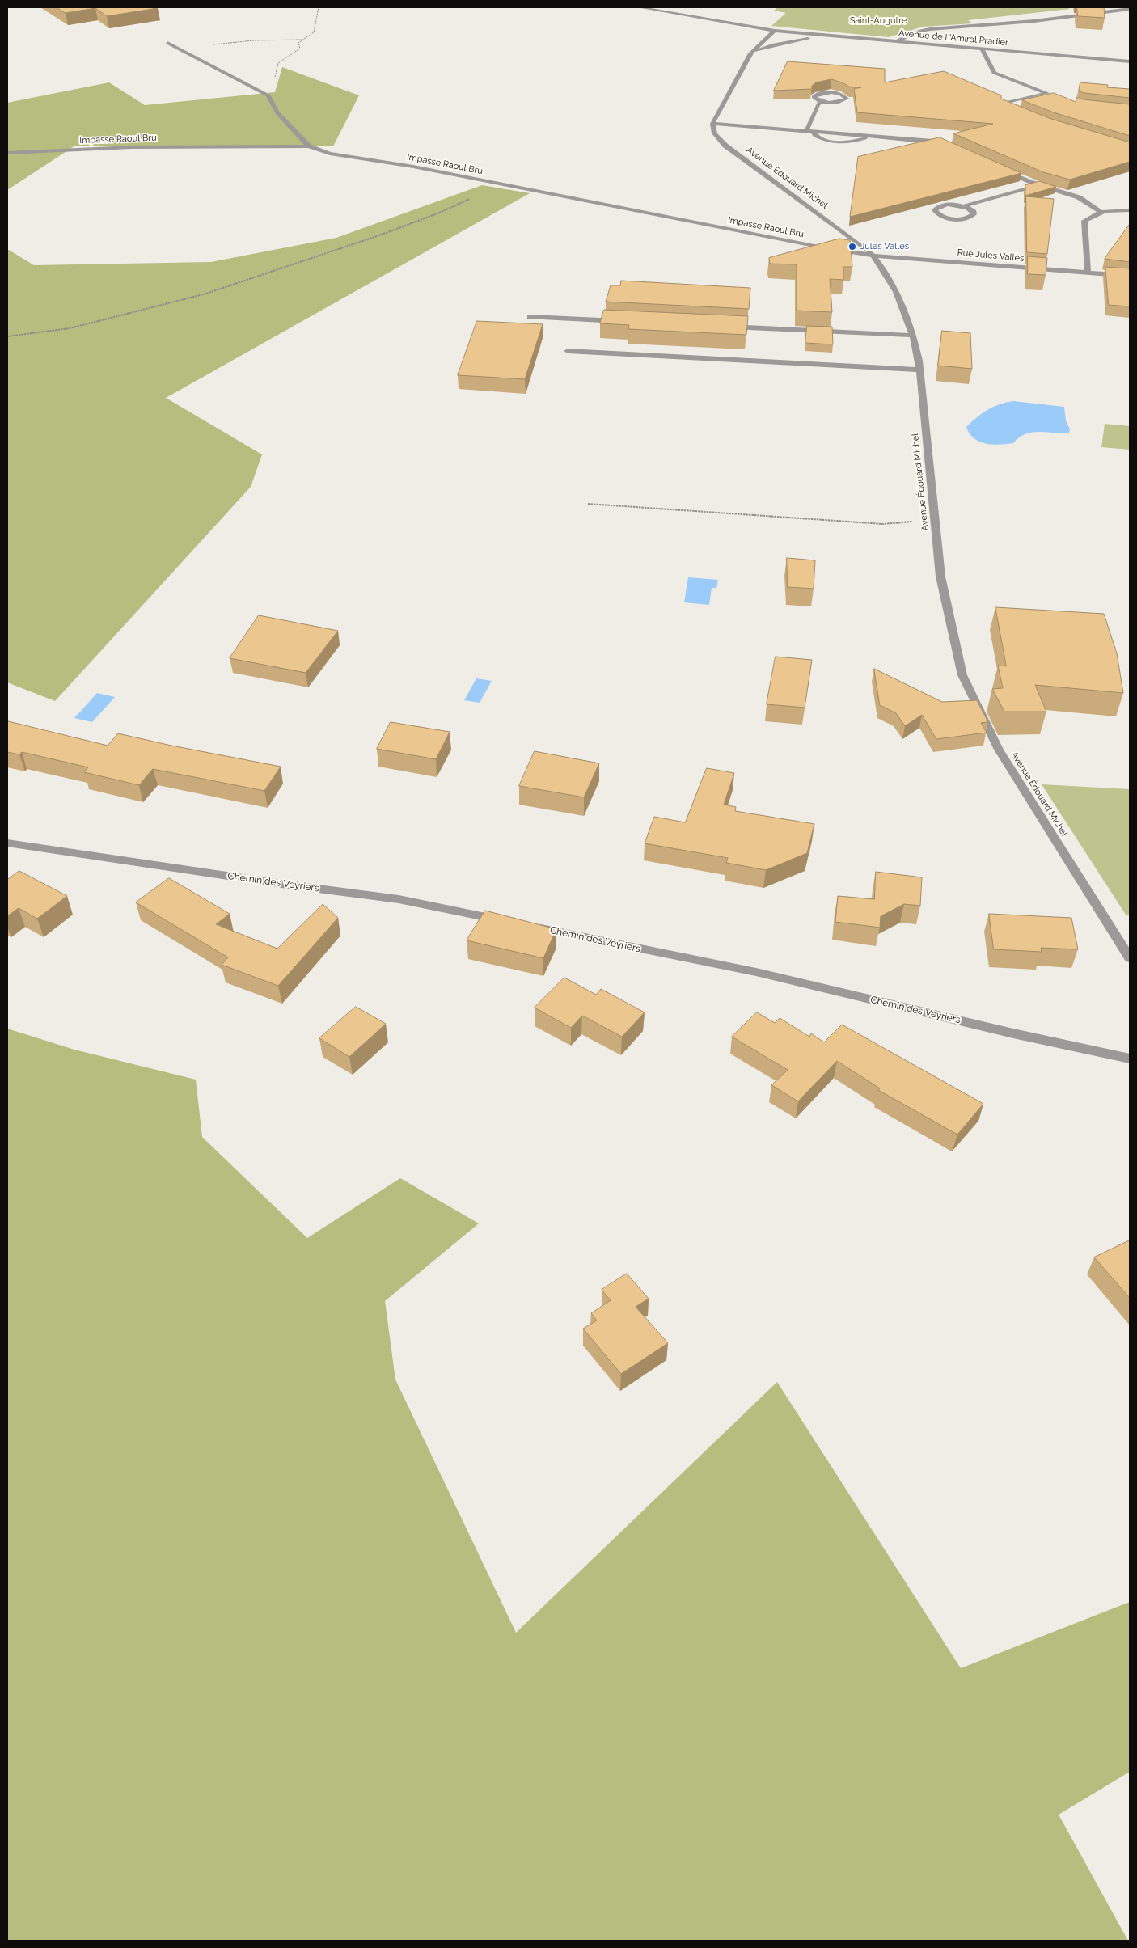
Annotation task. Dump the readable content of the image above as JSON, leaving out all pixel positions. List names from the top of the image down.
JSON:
{
  "streets": {
    "street": [
      "Avenue de L'Amiral Pradier",
      "Impasse Raoul Bru",
      "Avenue Édouard Michel",
      "Rue Jules Vallès",
      "Chemin des Veyriers"
    ]
  },
  "crossings": [
    ["Impasse Raoul Bru", "Avenue Édouard Michel"],
    ["Impasse Raoul Bru", "Rue Jules Vallès"],
    ["Avenue Édouard Michel", "Rue Jules Vallès"]
  ],
  "parks": ["Saint-Augutre"],
  "places": ["Jules Vallès"]
}
